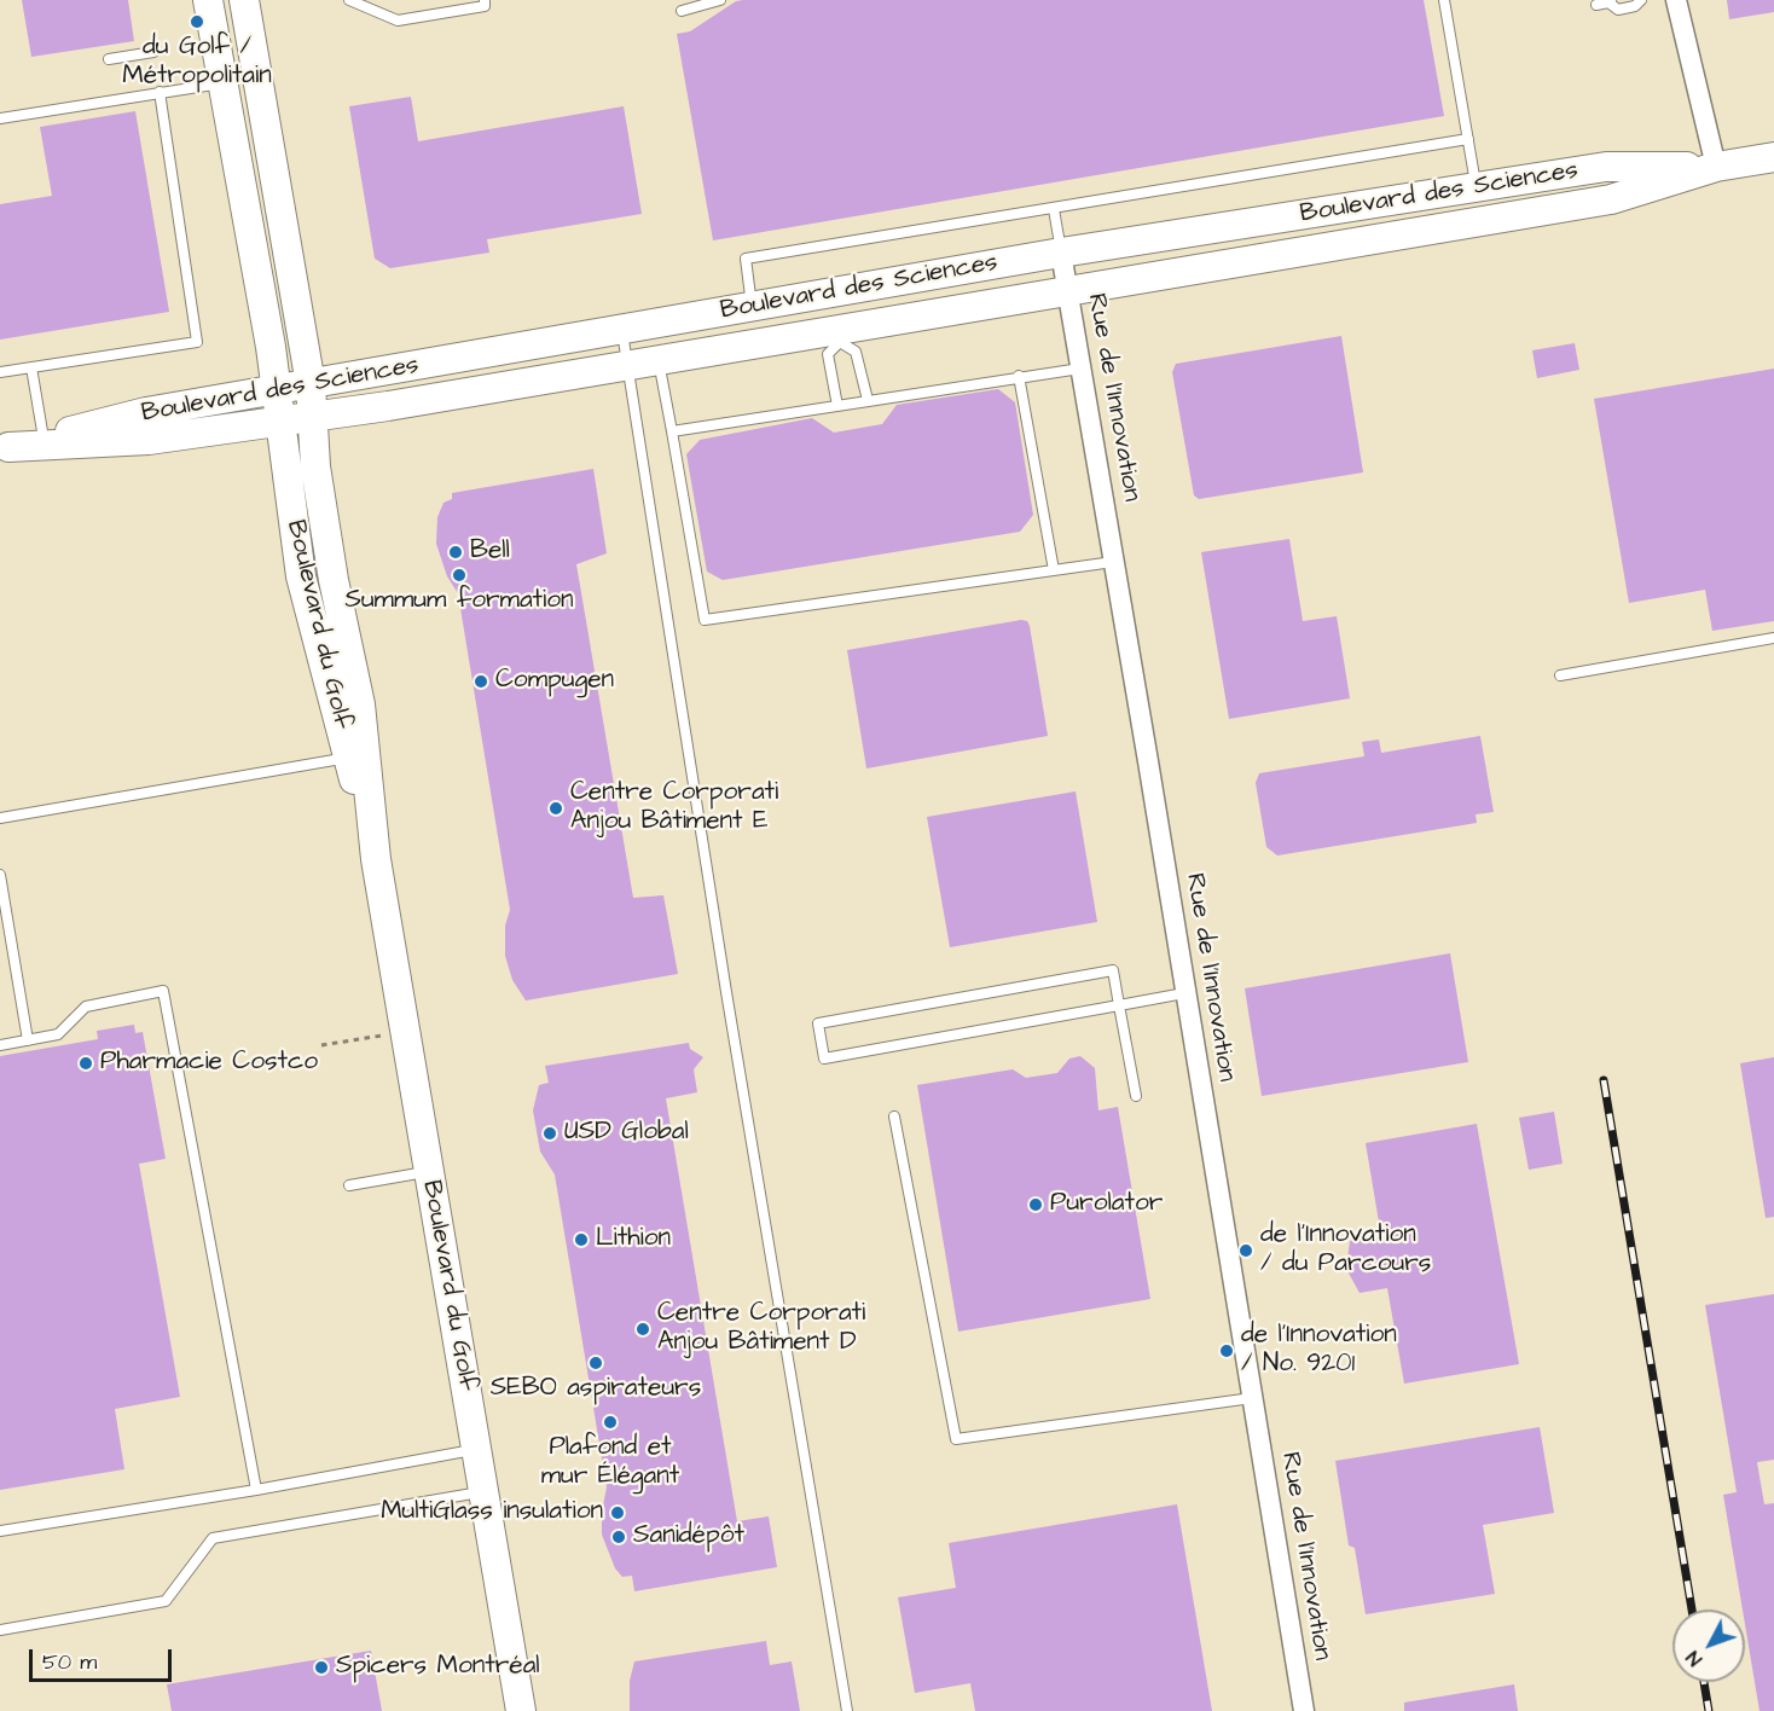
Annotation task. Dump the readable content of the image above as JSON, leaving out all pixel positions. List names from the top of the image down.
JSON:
{
  "streets": {
    "street": ["Boulevard des Sciences", "Rue de l'Innovation", "Boulevard du Golf"]
  },
  "crossings": [
    ["Boulevard des Sciences", "Rue de l'Innovation"],
    ["Boulevard des Sciences", "Boulevard du Golf"]
  ],
  "places": [
    "du Golf / Métropolitain",
    "Bell",
    "Summum formation",
    "Compugen",
    "Centre Corporati Anjou Bâtiment E",
    "Pharmacie Costco",
    "USD Global",
    "Purolator",
    "Lithion",
    "de l'Innovation / du Parcours",
    "Centre Corporati Anjou Bâtiment D",
    "de l'Innovation / No. 9201",
    "SEBO aspirateurs",
    "Plafond et mur Élégant",
    "MultiGlass insulation",
    "Sanidépôt",
    "Spicers Montréal"
  ],
  "scale_bar": "50 m",
  "north": "bottom left"
}
